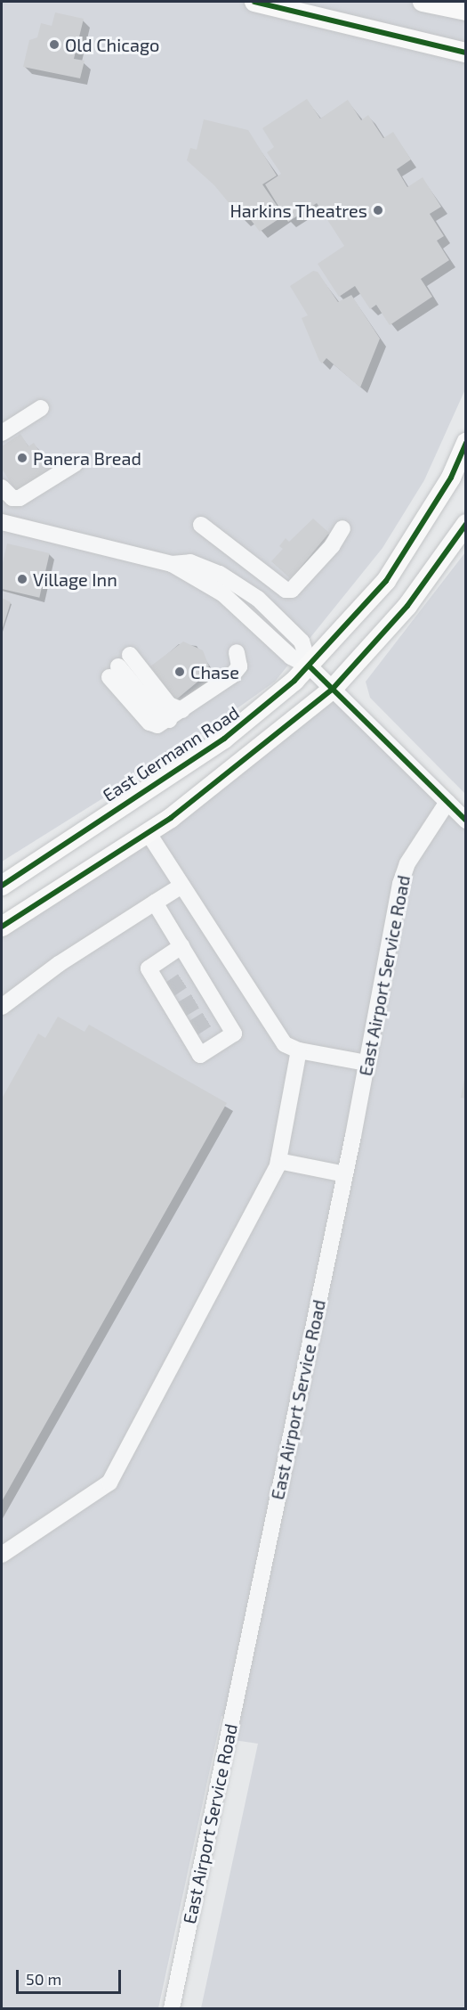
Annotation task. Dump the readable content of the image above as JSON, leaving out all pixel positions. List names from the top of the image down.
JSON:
{
  "streets": {
    "main road": ["East Germann Road"],
    "street": ["East Airport Service Road"]
  },
  "places": [
    "Old Chicago",
    "Harkins Theatres",
    "Panera Bread",
    "Village Inn",
    "Chase"
  ],
  "scale_bar": "50 m"
}
